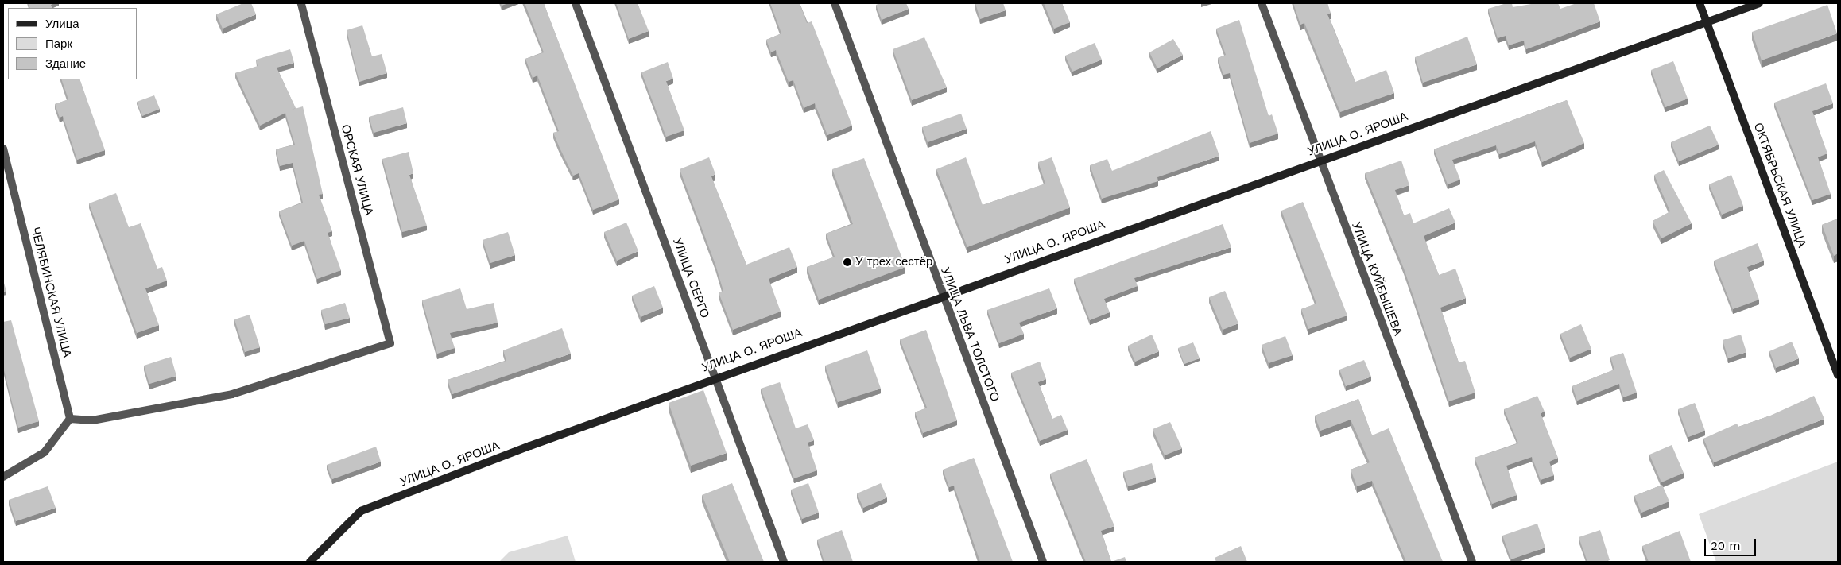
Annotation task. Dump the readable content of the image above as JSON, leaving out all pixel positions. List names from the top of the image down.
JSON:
{
  "streets": {
    "main road": ["УЛИЦА О. ЯРОША", "ОКТЯБРЬСКАЯ УЛИЦА"],
    "street": [
      "ОРСКАЯ УЛИЦА",
      "УЛИЦА СЕРГО",
      "УЛИЦА КУЙБЫШЕВА",
      "ЧЕЛЯБИНСКАЯ УЛИЦА",
      "УЛИЦА ЛЬВА ТОЛСТОГО"
    ]
  },
  "crossings": [
    ["УЛИЦА О. ЯРОША", "ОКТЯБРЬСКАЯ УЛИЦА"],
    ["УЛИЦА О. ЯРОША", "УЛИЦА СЕРГО"],
    ["УЛИЦА О. ЯРОША", "УЛИЦА КУЙБЫШЕВА"],
    ["УЛИЦА О. ЯРОША", "УЛИЦА ЛЬВА ТОЛСТОГО"],
    ["ОРСКАЯ УЛИЦА", "ЧЕЛЯБИНСКАЯ УЛИЦА"]
  ],
  "places": ["У трех сестёр"],
  "legend": ["Улица", "Парк", "Здание"],
  "scale_bar": "20 m"
}
